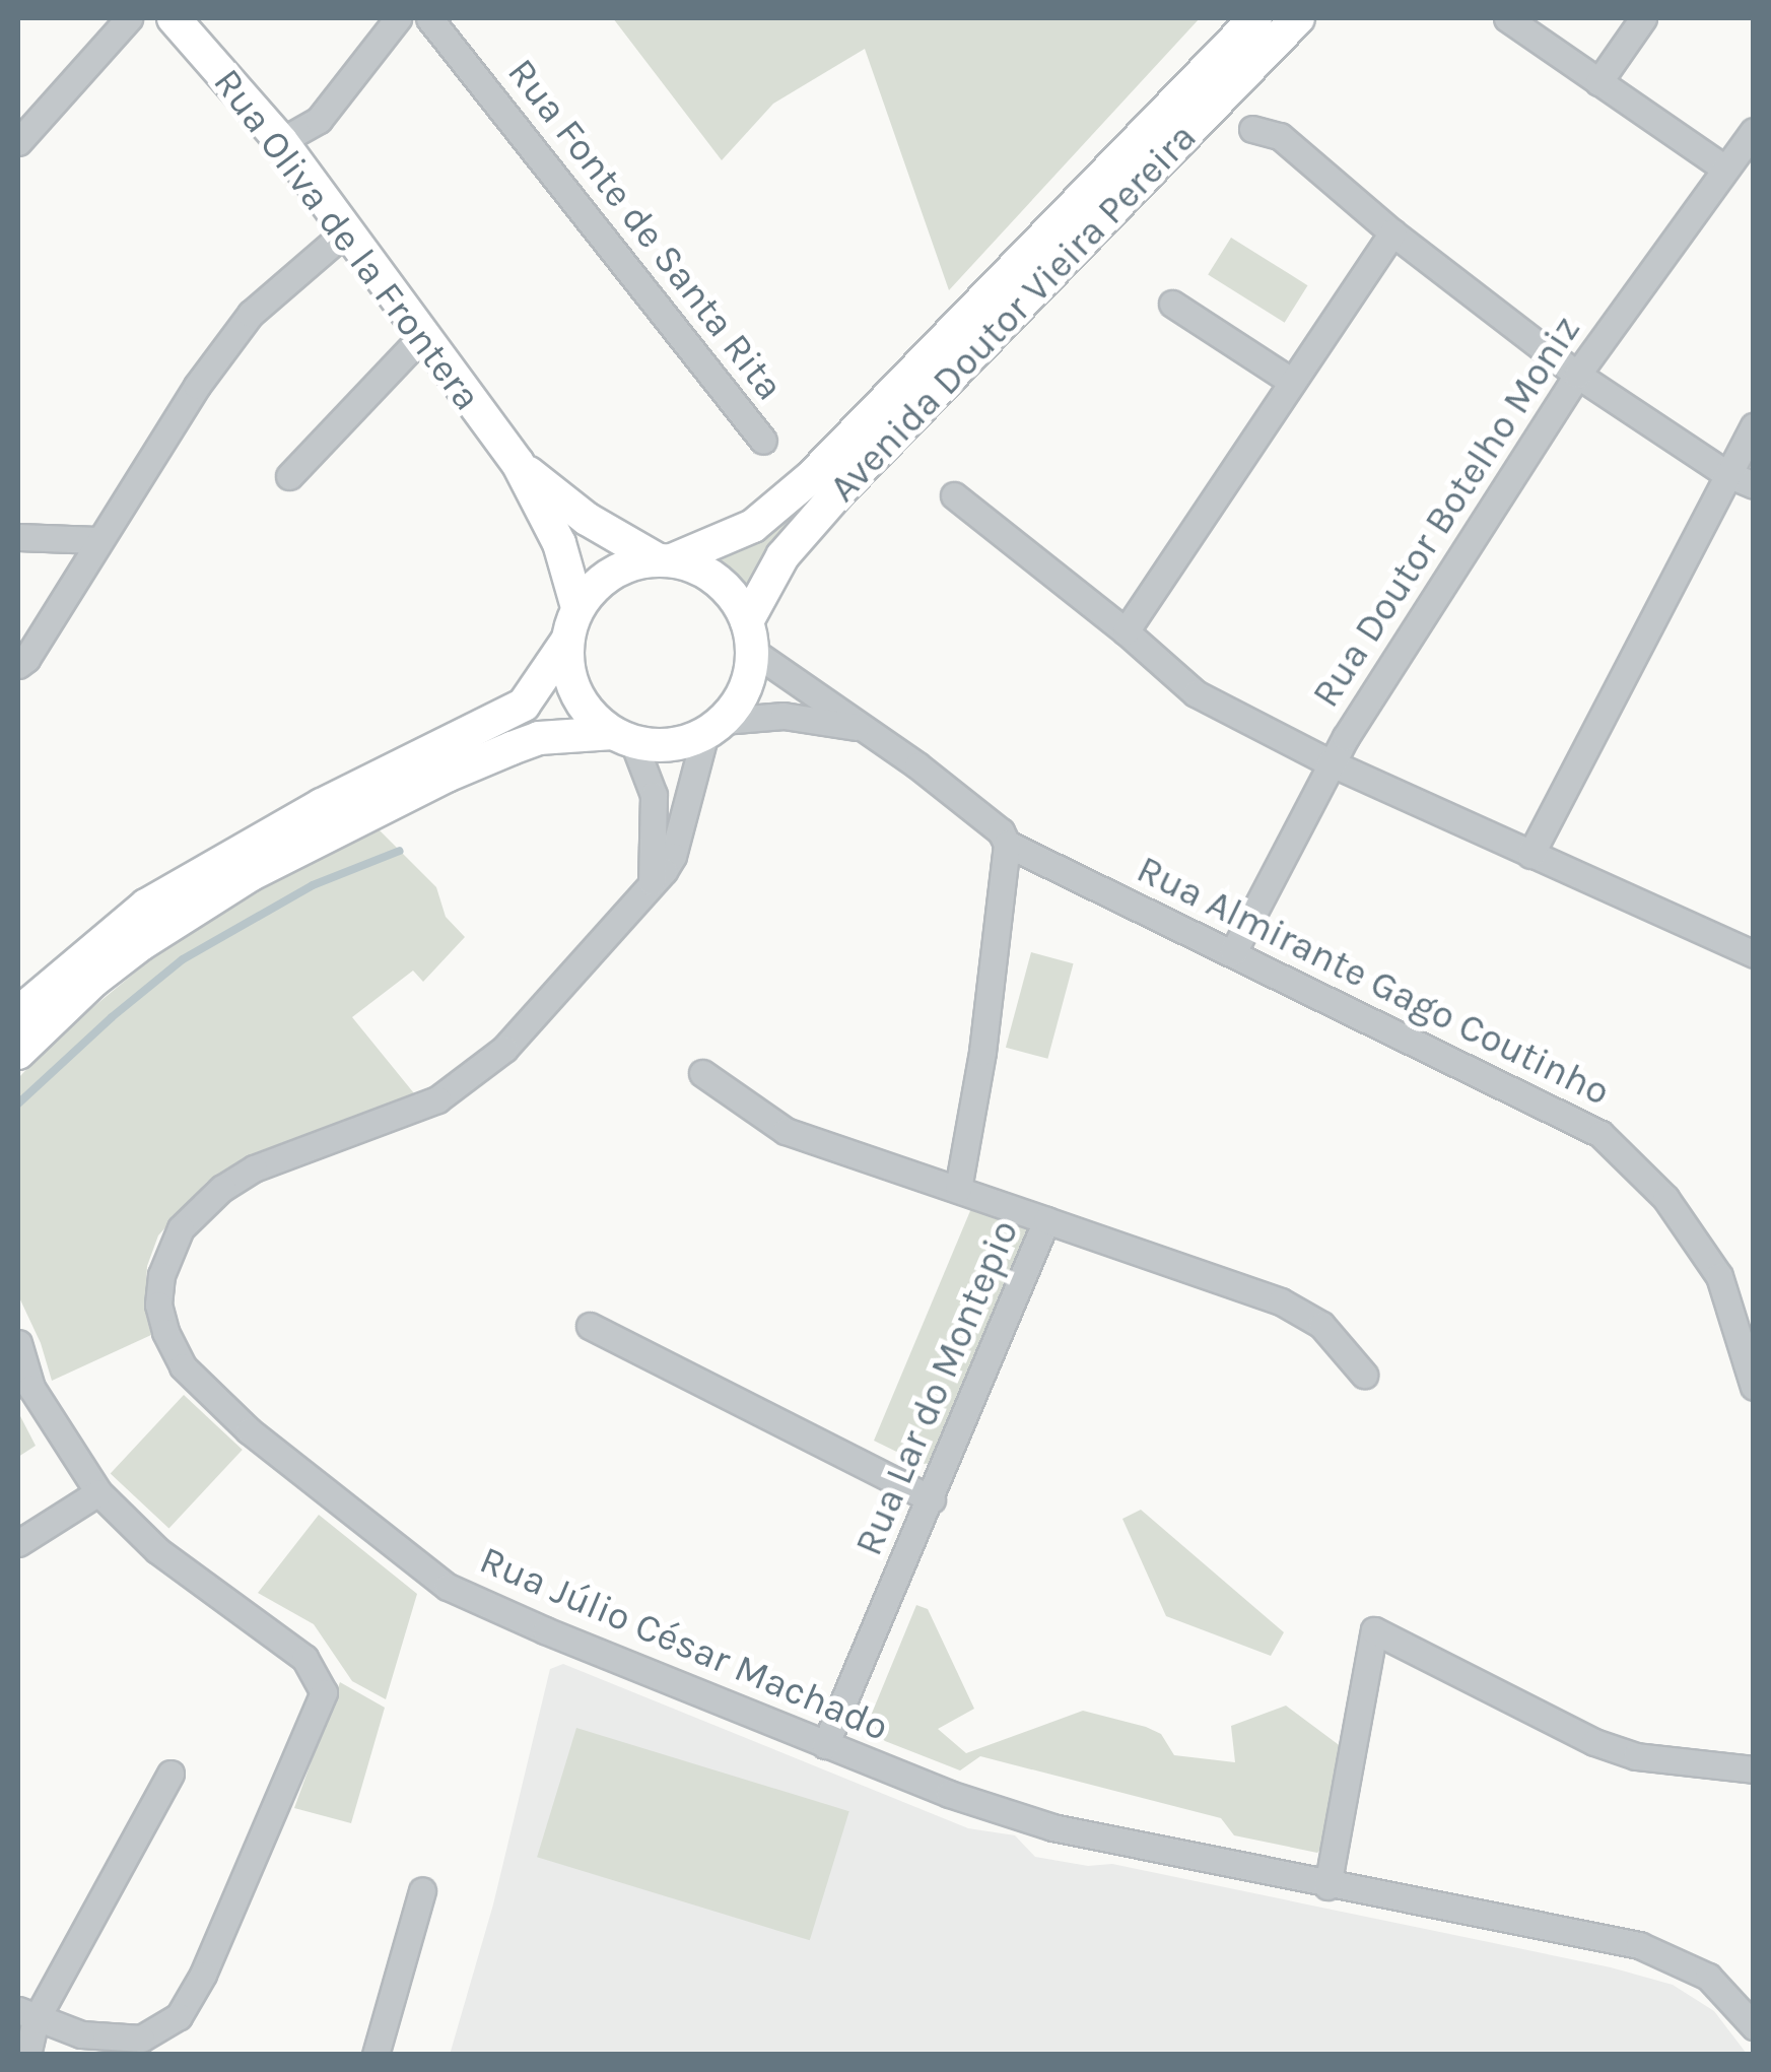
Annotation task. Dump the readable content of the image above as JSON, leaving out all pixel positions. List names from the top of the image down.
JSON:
{
  "streets": {
    "main road": ["Rua Oliva de la Frontera", "Avenida Doutor Vieira Pereira"],
    "street": [
      "Rua Fonte de Santa Rita",
      "Rua Doutor Botelho Moniz",
      "Rua Almirante Gago Coutinho",
      "Rua Lar do Montepio",
      "Rua Júlio César Machado"
    ]
  },
  "crossings": [
    ["Rua Oliva de la Frontera", "Avenida Doutor Vieira Pereira"],
    ["Rua Oliva de la Frontera", "Rua Almirante Gago Coutinho"],
    ["Rua Oliva de la Frontera", "Rua Júlio César Machado"],
    ["Avenida Doutor Vieira Pereira", "Rua Almirante Gago Coutinho"],
    ["Avenida Doutor Vieira Pereira", "Rua Júlio César Machado"],
    ["Rua Doutor Botelho Moniz", "Rua Almirante Gago Coutinho"],
    ["Rua Almirante Gago Coutinho", "Rua Júlio César Machado"],
    ["Rua Lar do Montepio", "Rua Júlio César Machado"]
  ]
}
